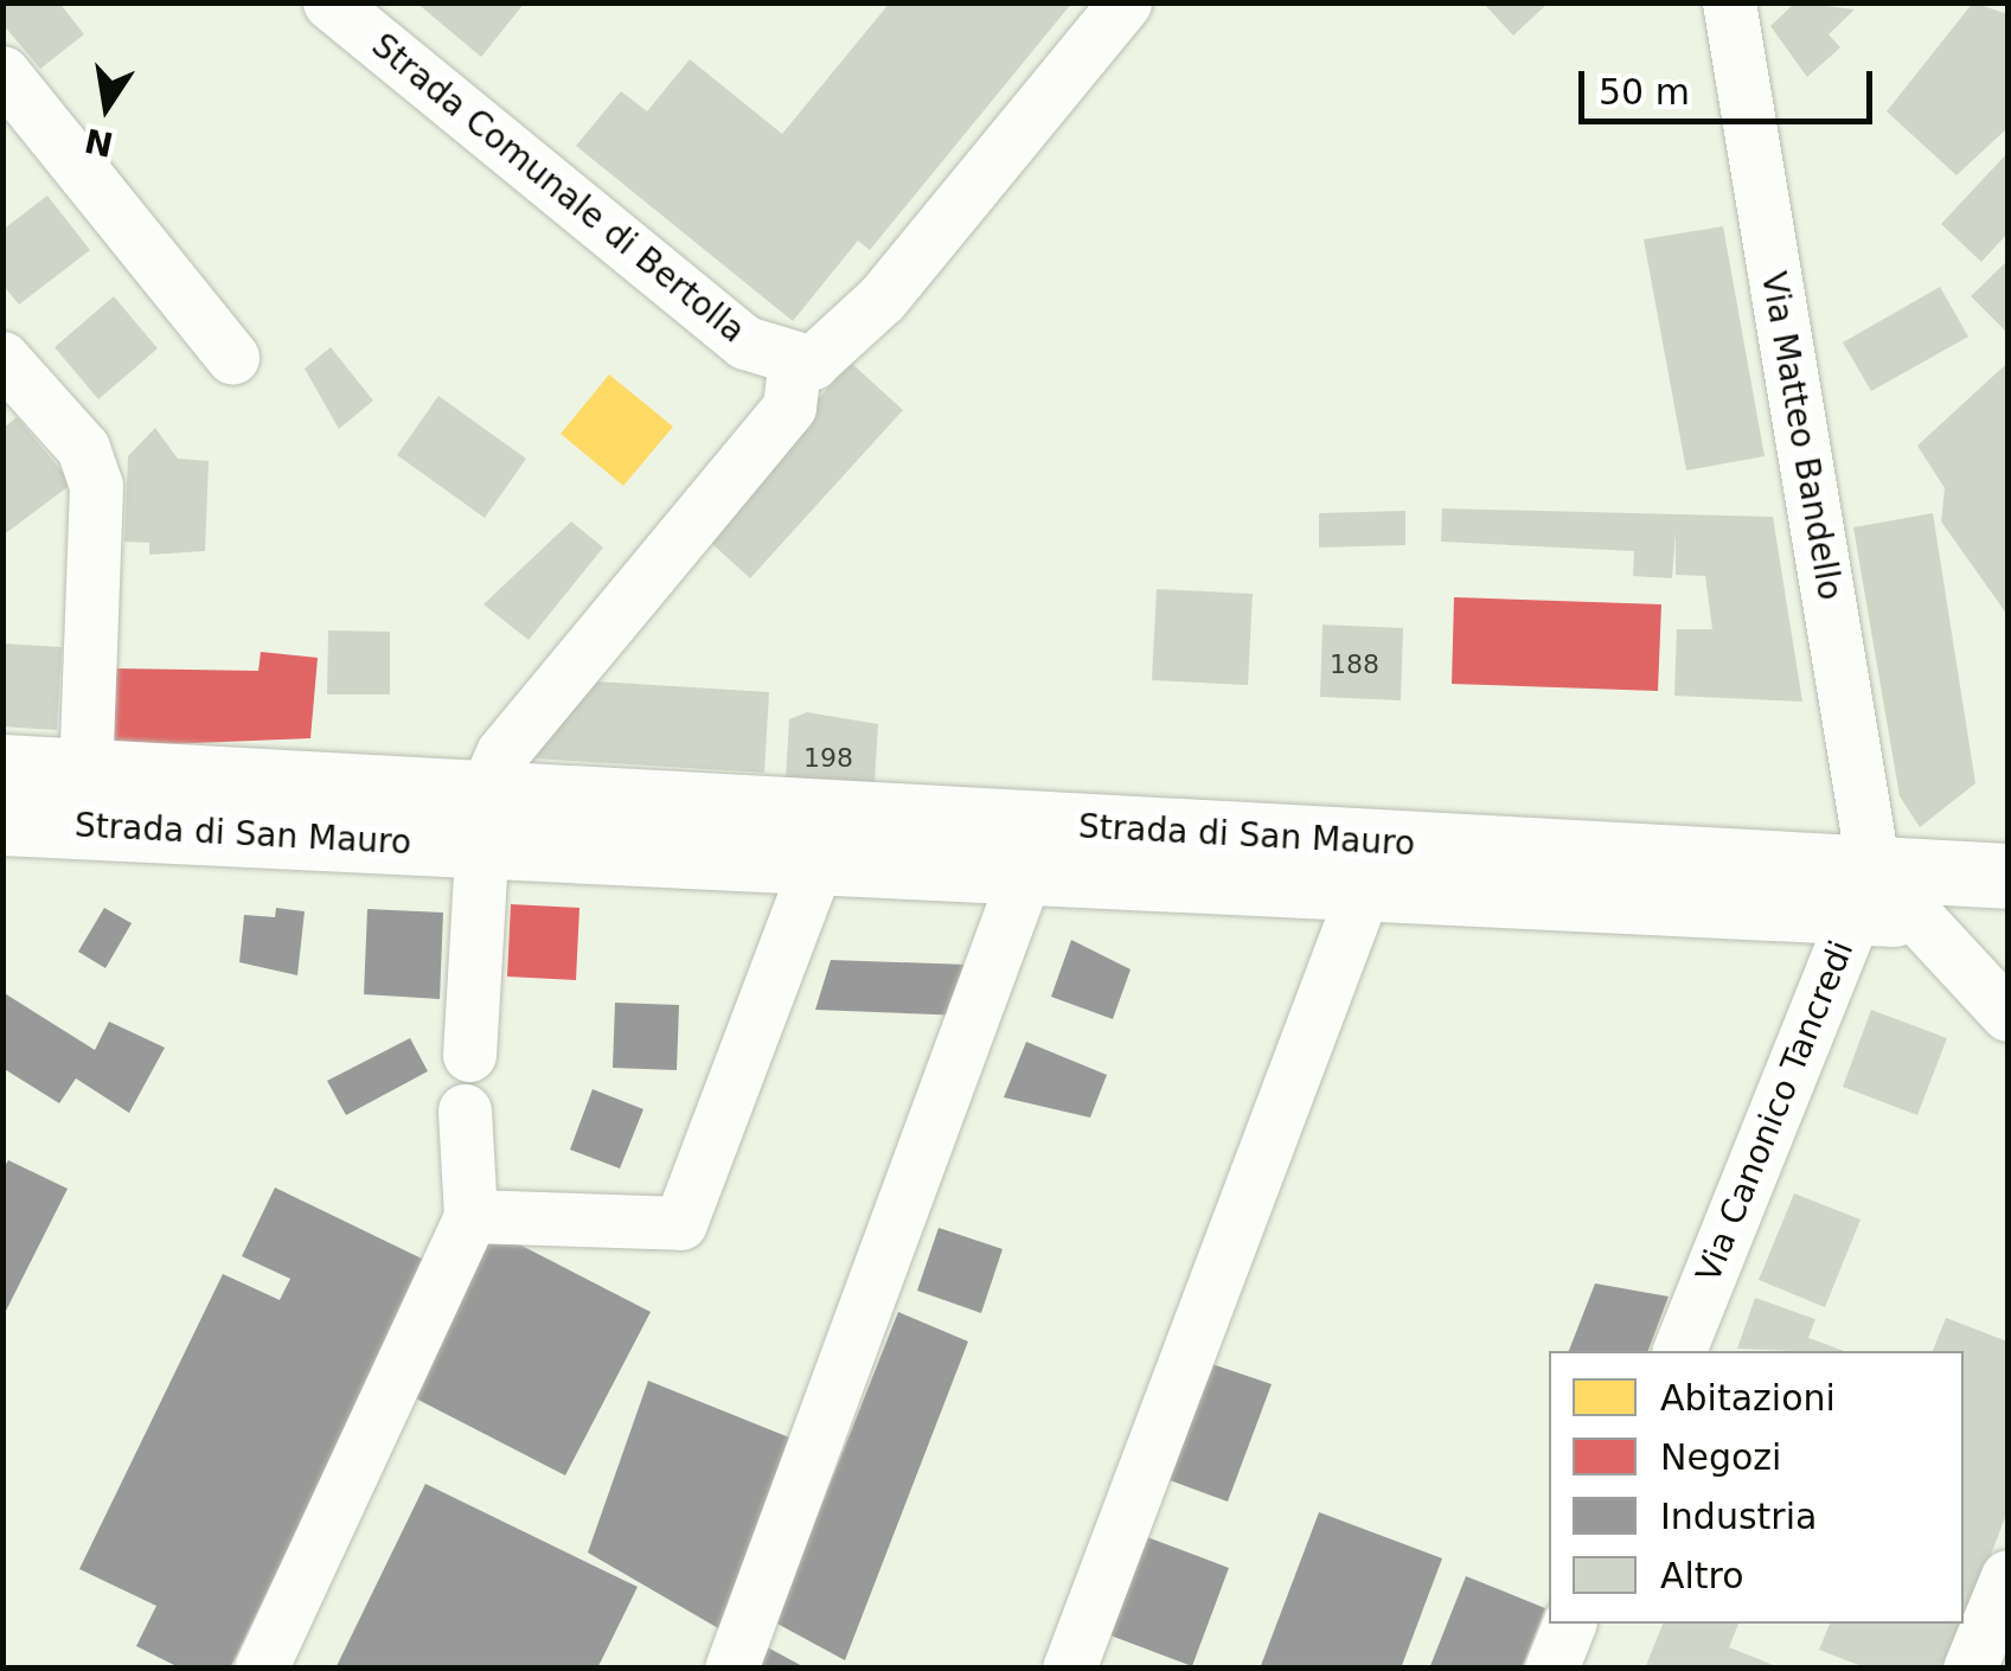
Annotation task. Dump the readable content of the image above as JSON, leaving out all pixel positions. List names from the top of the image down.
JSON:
{
  "streets": {
    "main road": ["Strada di San Mauro"],
    "street": ["Strada Comunale di Bertolla", "Via Matteo Bandello", "Via Canonico Tancredi"]
  },
  "crossings": [
    ["Via Matteo Bandello", "Strada di San Mauro"],
    ["Via Matteo Bandello", "Via Canonico Tancredi"],
    ["Strada di San Mauro", "Via Canonico Tancredi"]
  ],
  "house_numbers": ["188", "198"],
  "legend": [
    "Abitazioni",
    "Negozi",
    "Industria",
    "Altro"
  ],
  "scale_bar": "50 m",
  "north": "bottom"
}
